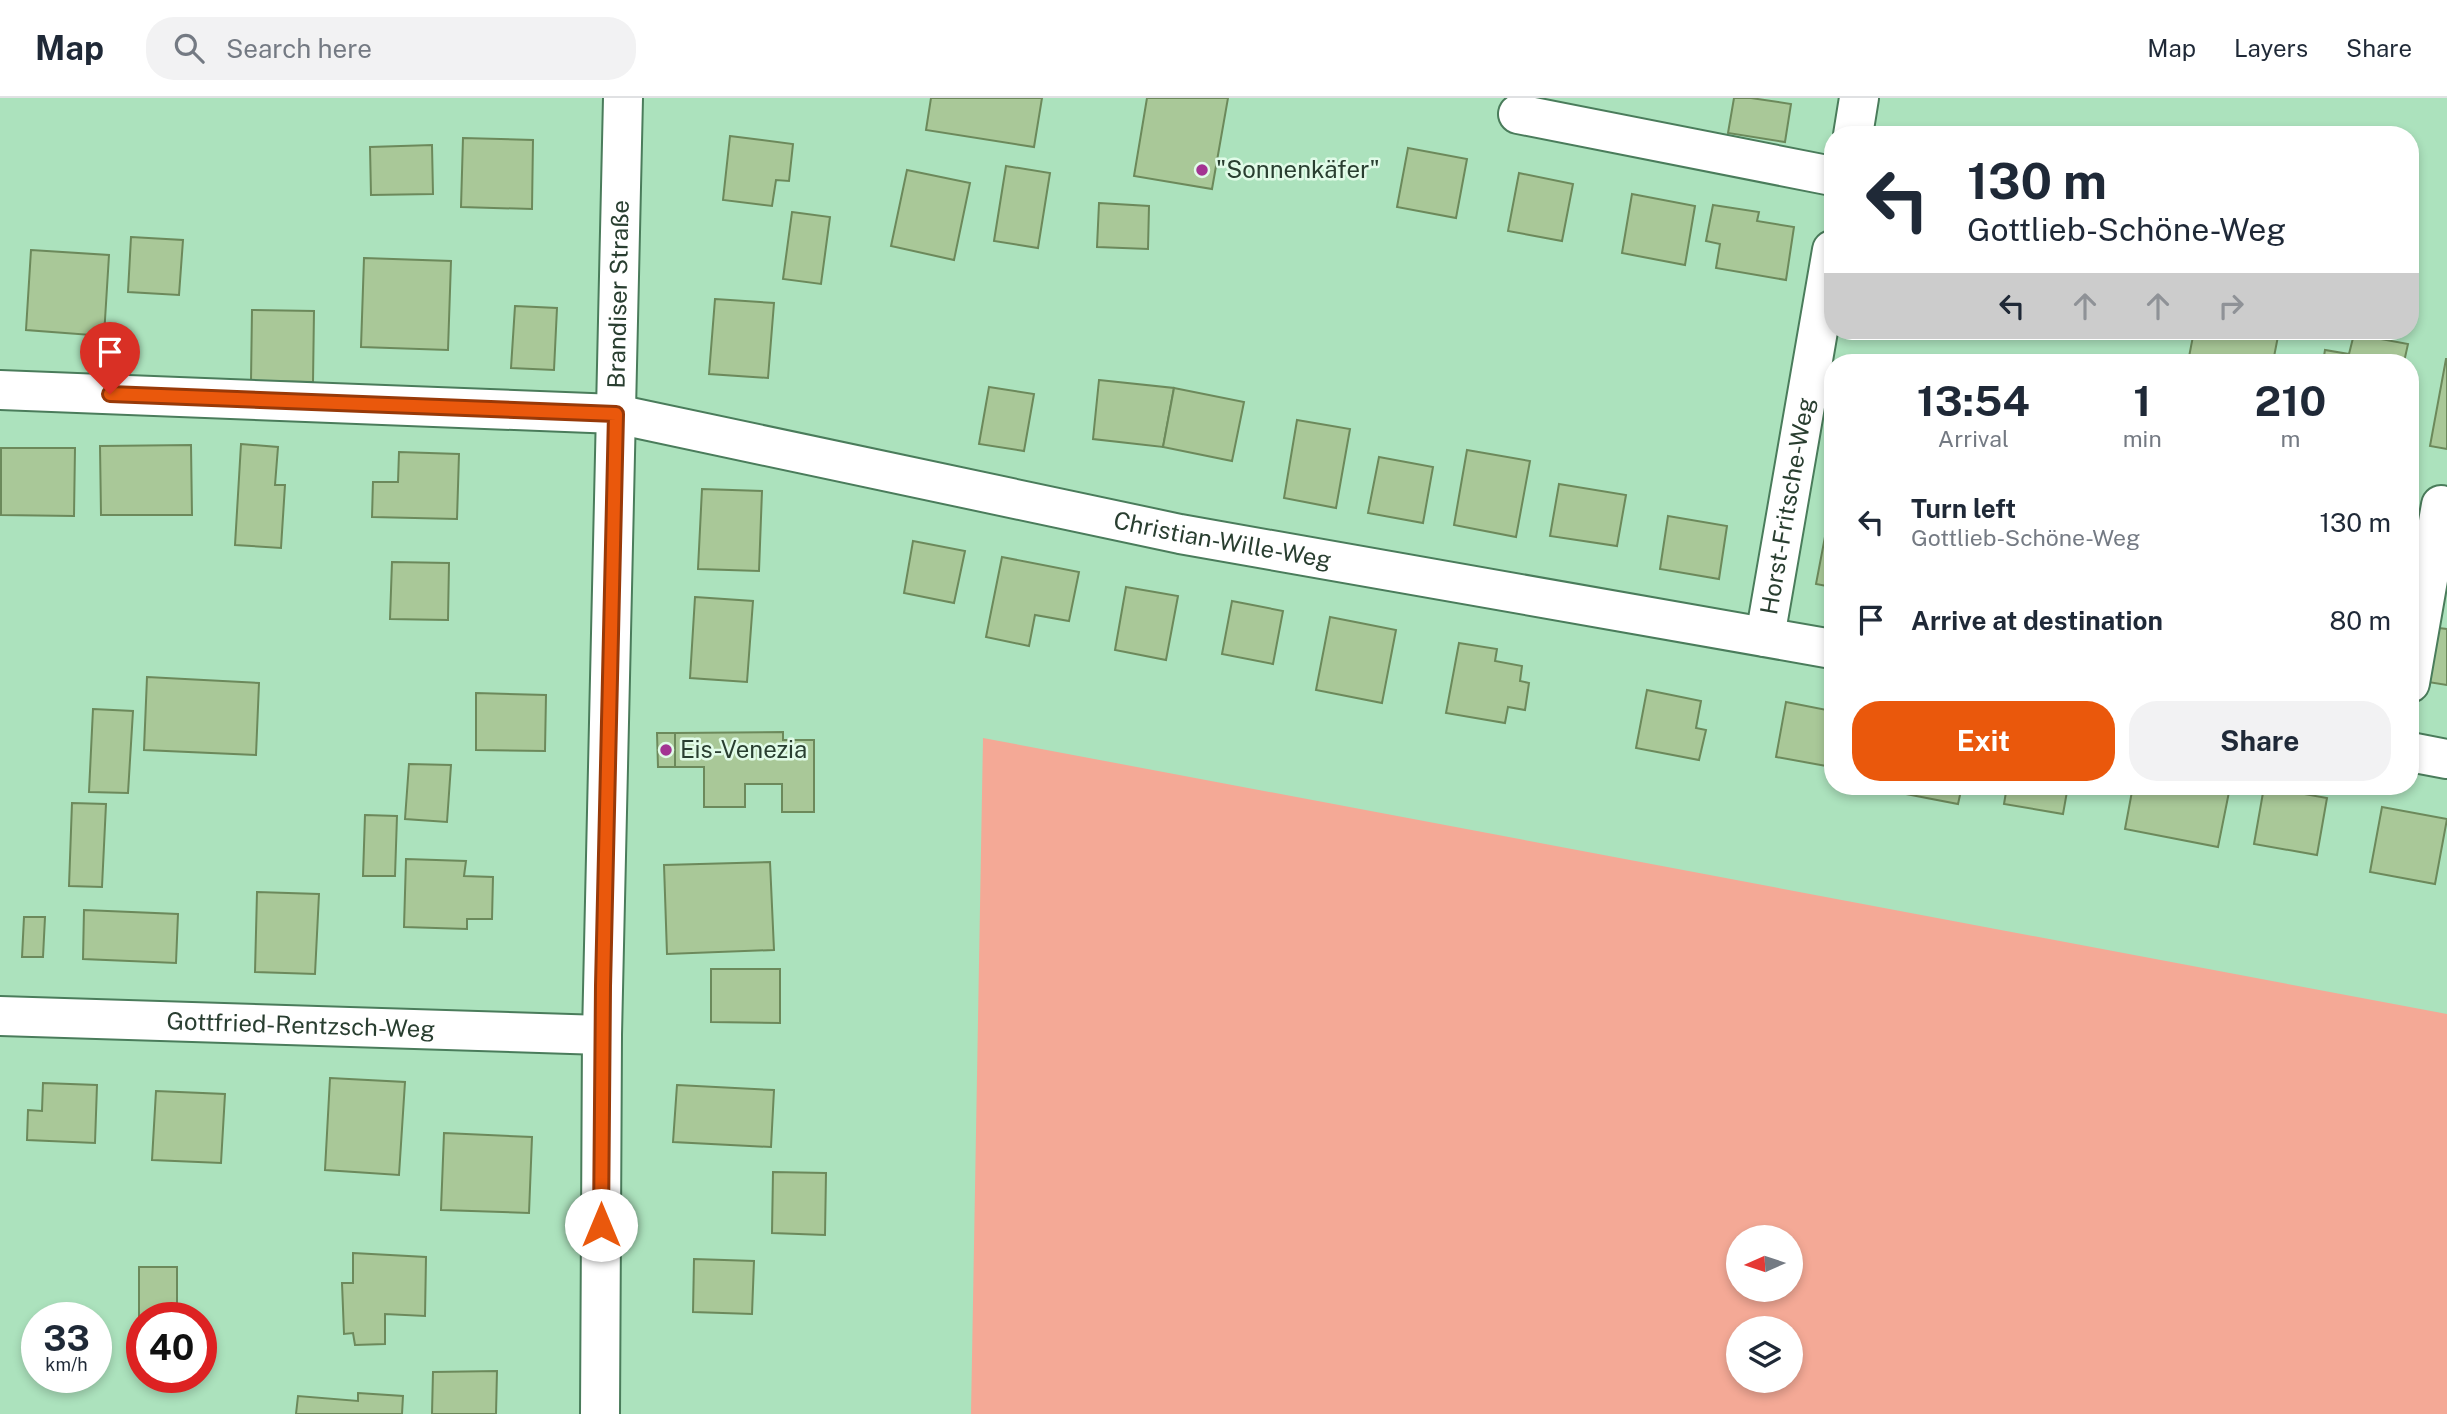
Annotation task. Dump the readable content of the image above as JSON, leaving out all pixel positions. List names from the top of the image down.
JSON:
{
  "streets": {
    "street": [
      "Brandiser Straße",
      "Horst-Fritsche-Weg",
      "Christian-Wille-Weg",
      "Gottfried-Rentzsch-Weg"
    ]
  },
  "crossings": [
    ["Brandiser Straße", "Christian-Wille-Weg"],
    ["Brandiser Straße", "Gottfried-Rentzsch-Weg"],
    ["Horst-Fritsche-Weg", "Christian-Wille-Weg"]
  ],
  "places": ["\"Sonnenkäfer\"", "Eis-Venezia"],
  "north": "left",
  "page": {
    "header": "Map",
    "search": "Search here",
    "nav": ["Map", "Layers", "Share"],
    "turn": ["130 m", "Gottlieb-Schöne-Weg"],
    "eta": [
      "13:54",
      "Arrival",
      "1",
      "min",
      "210",
      "m"
    ],
    "list": [
      {
        "name": "Turn left",
        "note": "Gottlieb-Schöne-Weg",
        "value": "130 m"
      },
      {
        "name": "Arrive at destination",
        "value": "80 m"
      }
    ],
    "buttons": ["Exit", "Share"],
    "speed": "33 km/h",
    "limit": "40"
  }
}
